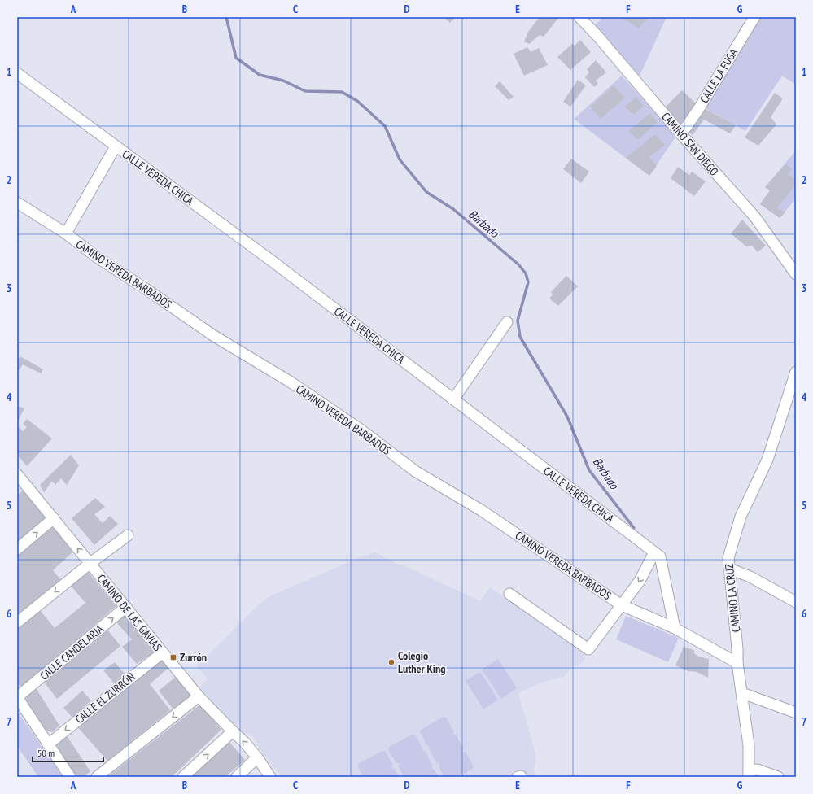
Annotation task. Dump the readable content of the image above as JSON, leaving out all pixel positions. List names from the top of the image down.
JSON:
{
  "streets": {
    "street": [
      "CALLE LA FUGA",
      "CAMINO SAN DIEGO",
      "CALLE VEREDA CHICA",
      "CAMINO VEREDA BARBADOS",
      "CAMINO LA CRUZ",
      "CAMINO DE LAS GAVIAS",
      "CALLE CANDELARIA",
      "CALLE EL ZURRÓN"
    ]
  },
  "crossings": [
    ["CALLE LA FUGA", "CAMINO SAN DIEGO"],
    ["CALLE VEREDA CHICA", "CAMINO VEREDA BARBADOS"],
    ["CAMINO VEREDA BARBADOS", "CAMINO LA CRUZ"],
    ["CAMINO DE LAS GAVIAS", "CALLE CANDELARIA"],
    ["CAMINO DE LAS GAVIAS", "CALLE EL ZURRÓN"]
  ],
  "water": ["Barbado"],
  "places": {
    "transit": ["Zurrón"],
    "other": ["Colegio Luther King"]
  },
  "scale_bar": "50 m",
  "grid": {
    "columns": [
      "A",
      "B",
      "C",
      "D",
      "E",
      "F",
      "G"
    ],
    "rows": [
      "1",
      "2",
      "3",
      "4",
      "5",
      "6",
      "7"
    ]
  }
}
